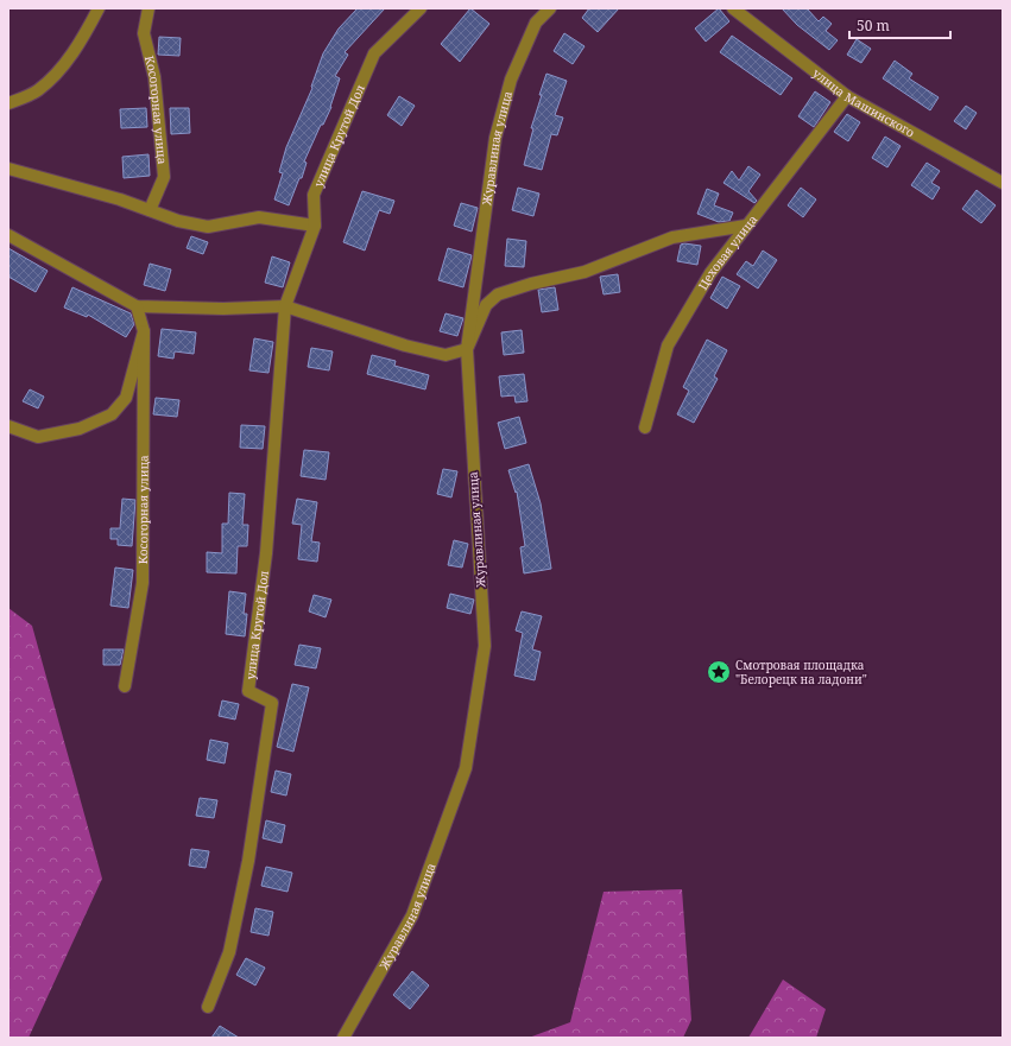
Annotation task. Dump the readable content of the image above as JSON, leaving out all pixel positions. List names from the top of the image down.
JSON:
{
  "streets": {
    "street": [
      "улица Машинского",
      "Косогорная улица",
      "улица Крутой Дол",
      "Журавлиная улица",
      "Цеховая улица"
    ]
  },
  "crossings": [
    ["улица Машинского", "Цеховая улица"]
  ],
  "places": {
    "place": ["Смотровая площадка \"Белорецк на ладони\""]
  },
  "scale_bar": "50 m"
}
